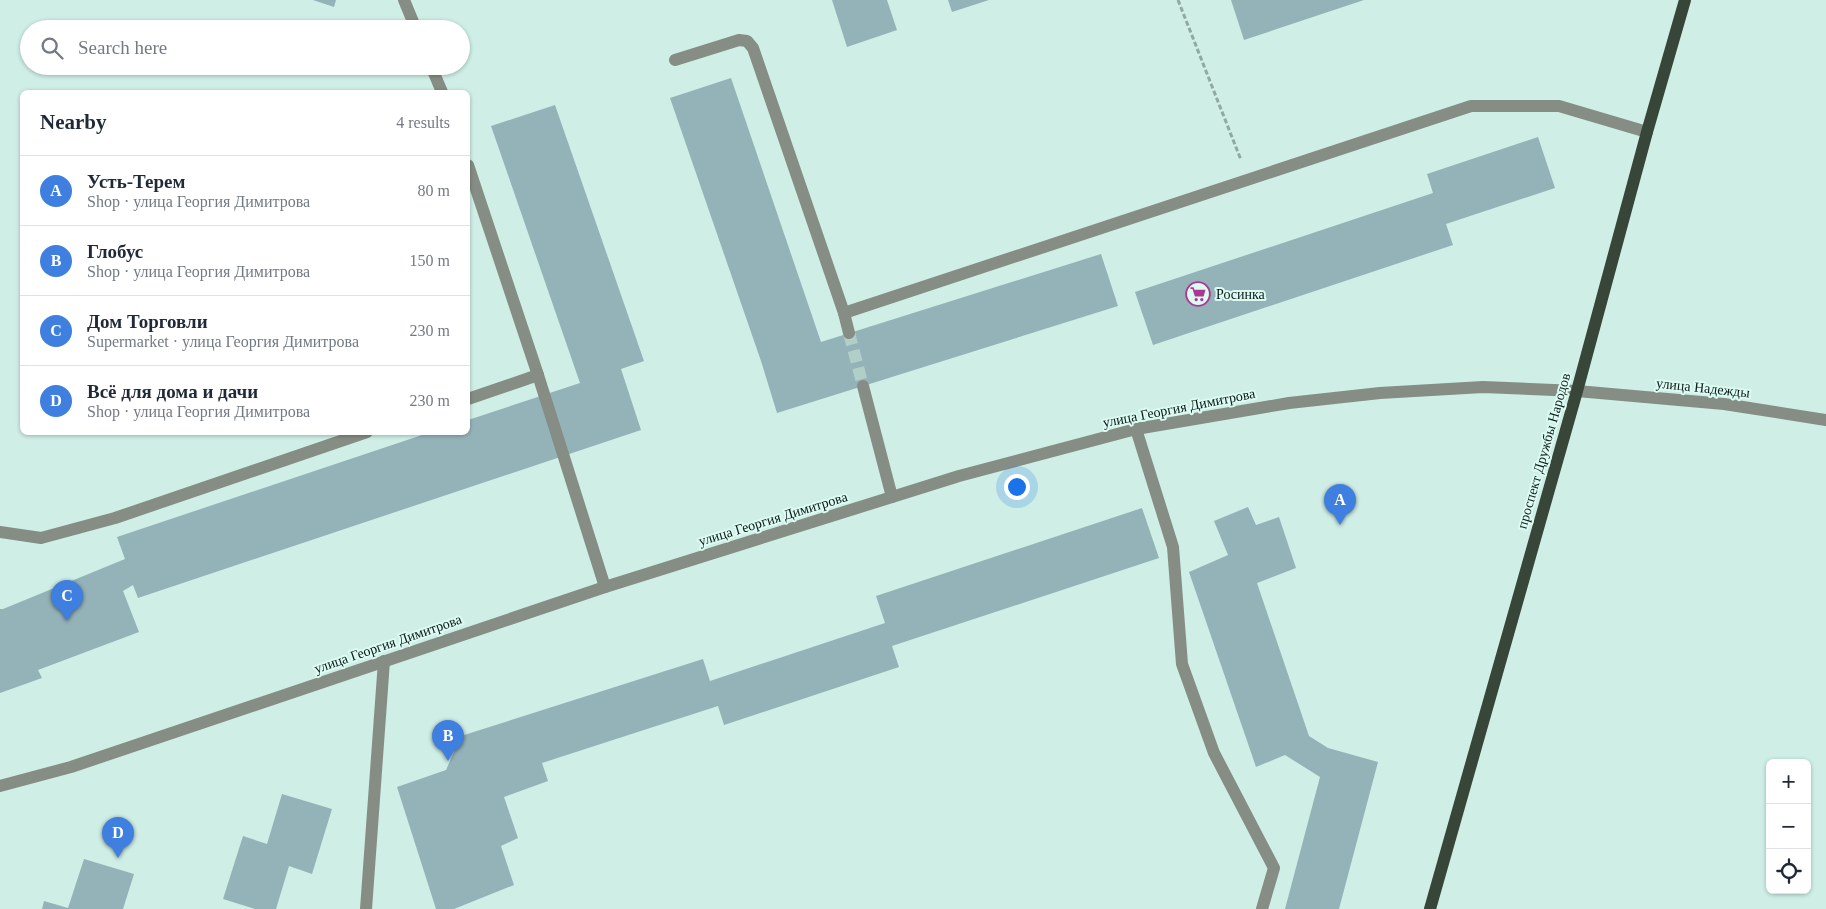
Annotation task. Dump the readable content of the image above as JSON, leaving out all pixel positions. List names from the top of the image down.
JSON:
{
  "streets": {
    "main road": ["проспект Дружбы Народов"],
    "street": ["улица Надежды", "улица Георгия Димитрова"]
  },
  "crossings": [
    ["улица Надежды", "улица Георгия Димитрова"],
    ["улица Надежды", "проспект Дружбы Народов"],
    ["улица Георгия Димитрова", "проспект Дружбы Народов"]
  ],
  "places": {
    "supermarket": ["Росинка"]
  },
  "page": {
    "search": "Search here",
    "heading": ["Nearby", "4 results"],
    "list": [
      {
        "mark": "A",
        "name": "Усть-Терем",
        "note": "Shop · улица Георгия Димитрова",
        "value": "80 m"
      },
      {
        "mark": "B",
        "name": "Глобус",
        "note": "Shop · улица Георгия Димитрова",
        "value": "150 m"
      },
      {
        "mark": "C",
        "name": "Дом Торговли",
        "note": "Supermarket · улица Георгия Димитрова",
        "value": "230 m"
      },
      {
        "mark": "D",
        "name": "Всё для дома и дачи",
        "note": "Shop · улица Георгия Димитрова",
        "value": "230 m"
      }
    ],
    "pins": [
      "A",
      "C",
      "B",
      "D"
    ],
    "map_buttons": ["+", "−"]
  }
}
